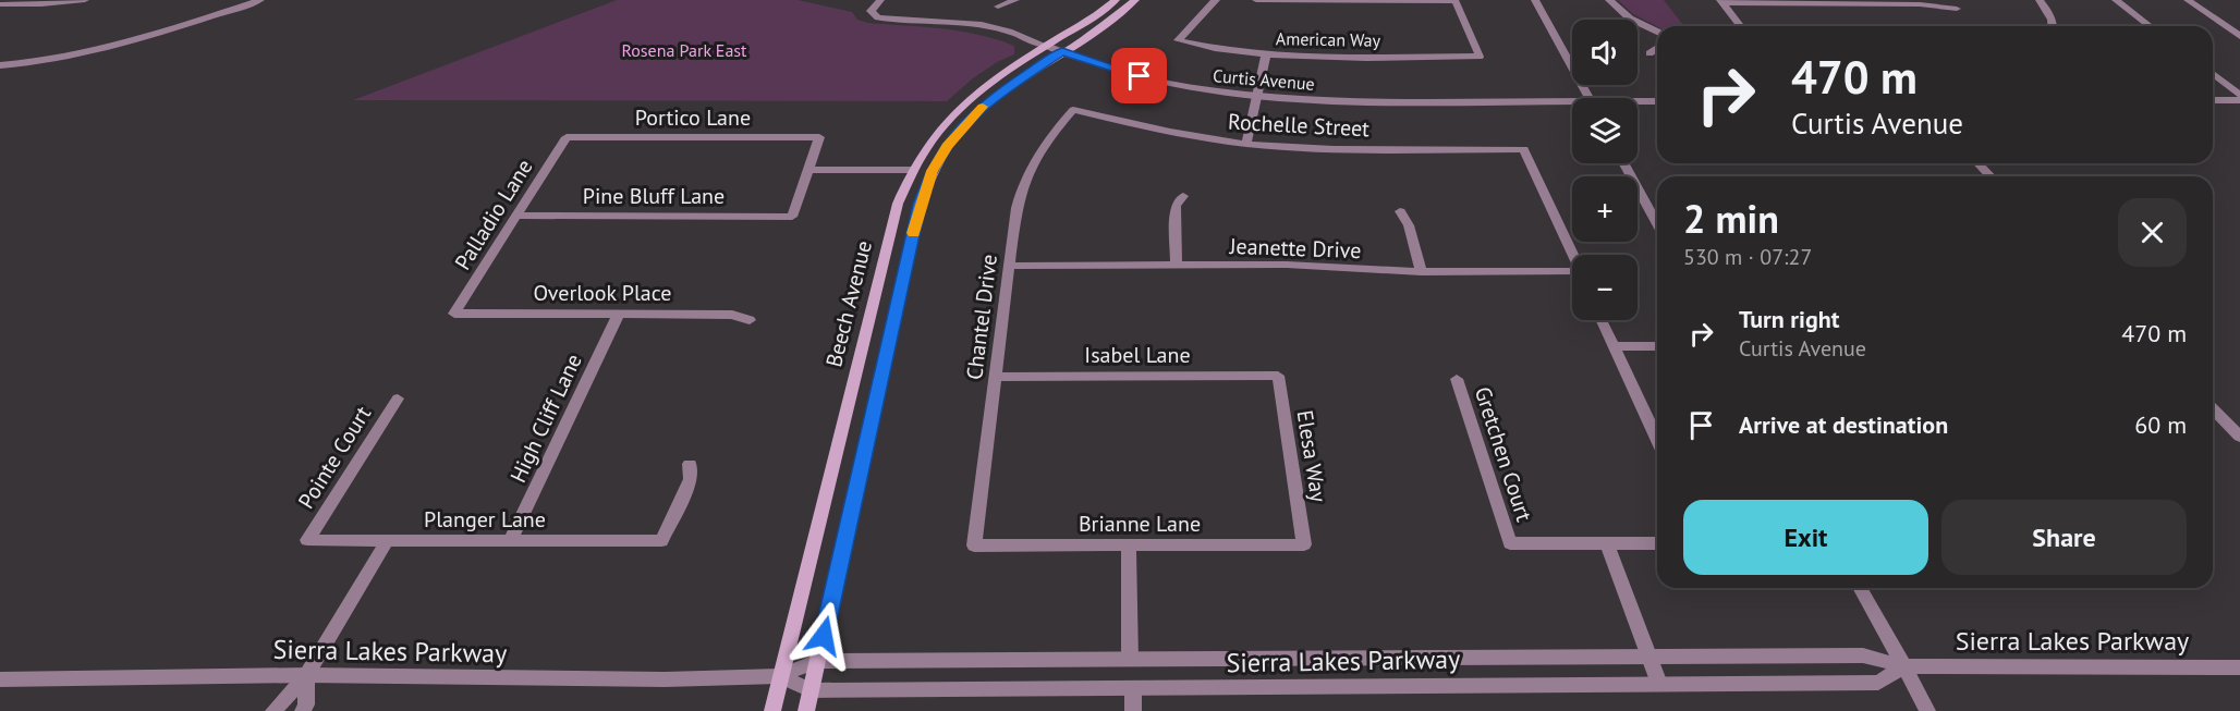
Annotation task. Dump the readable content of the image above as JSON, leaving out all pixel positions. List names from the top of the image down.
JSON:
{
  "streets": {
    "main road": ["Beech Avenue"],
    "street": [
      "American Way",
      "Curtis Avenue",
      "Portico Lane",
      "Rochelle Street",
      "Pine Bluff Lane",
      "Palladio Lane",
      "Jeanette Drive",
      "Overlook Place",
      "Chantel Drive",
      "Isabel Lane",
      "High Cliff Lane",
      "Gretchen Court",
      "Elesa Way",
      "Pointe Court",
      "Planger Lane",
      "Brianne Lane",
      "Sierra Lakes Parkway"
    ]
  },
  "crossings": [
    ["Curtis Avenue", "Beech Avenue"],
    ["Portico Lane", "Pine Bluff Lane"],
    ["Portico Lane", "Palladio Lane"],
    ["Rochelle Street", "Chantel Drive"],
    ["Pine Bluff Lane", "Palladio Lane"],
    ["Palladio Lane", "Overlook Place"],
    ["Jeanette Drive", "Chantel Drive"],
    ["Overlook Place", "High Cliff Lane"],
    ["Beech Avenue", "Sierra Lakes Parkway"],
    ["Chantel Drive", "Isabel Lane"],
    ["Chantel Drive", "Brianne Lane"],
    ["Isabel Lane", "Elesa Way"],
    ["High Cliff Lane", "Planger Lane"],
    ["Elesa Way", "Brianne Lane"],
    ["Pointe Court", "Planger Lane"]
  ],
  "parks": ["Rosena Park East"],
  "page": {
    "map_buttons": ["+", "−"],
    "turn": ["470 m", "Curtis Avenue"],
    "heading": ["2 min", "530 m · 07:27"],
    "list": [
      {
        "name": "Turn right",
        "note": "Curtis Avenue",
        "value": "470 m"
      },
      {
        "name": "Arrive at destination",
        "value": "60 m"
      }
    ],
    "buttons": ["Exit", "Share"]
  }
}
